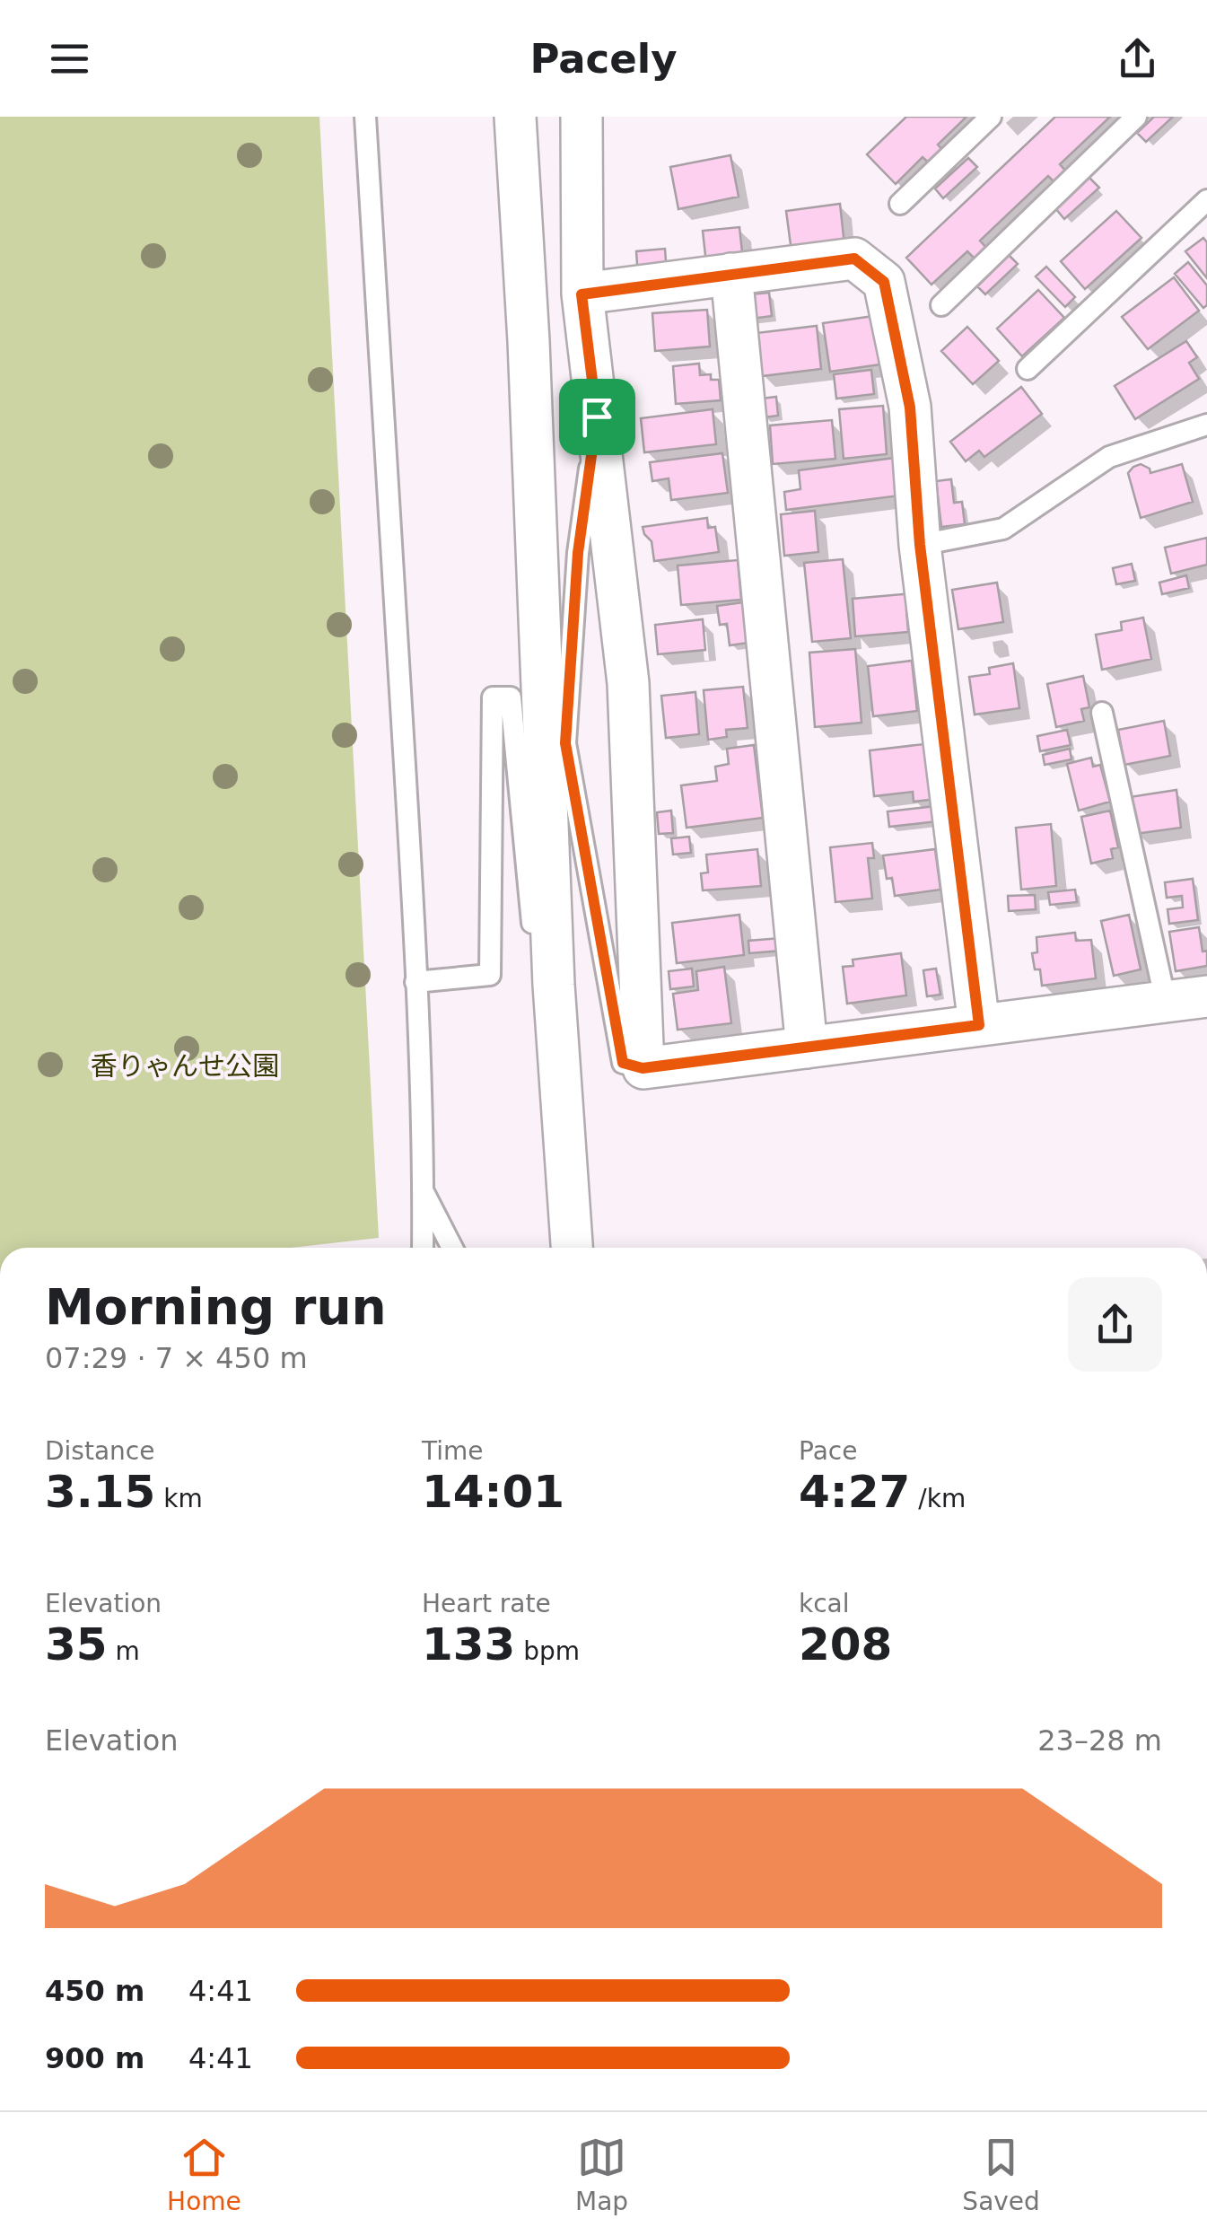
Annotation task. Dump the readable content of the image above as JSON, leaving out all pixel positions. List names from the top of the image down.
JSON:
{
  "parks": ["香りゃんせ公園"],
  "page": {
    "header": "Pacely",
    "heading": ["Morning run", "07:29 · 7 × 450 m"],
    "stats": [
      ["Distance", "3.15 km"],
      ["Time", "14:01"],
      ["Pace", "4:27 /km"],
      ["Elevation", "35 m"],
      ["Heart rate", "133 bpm"],
      ["kcal", "208"]
    ],
    "chart": ["Elevation", "23–28 m"],
    "list": [
      {
        "name": "450 m",
        "note": "4:41"
      },
      {
        "name": "900 m",
        "note": "4:41"
      }
    ],
    "tabs": ["Home", "Map", "Saved"]
  }
}
